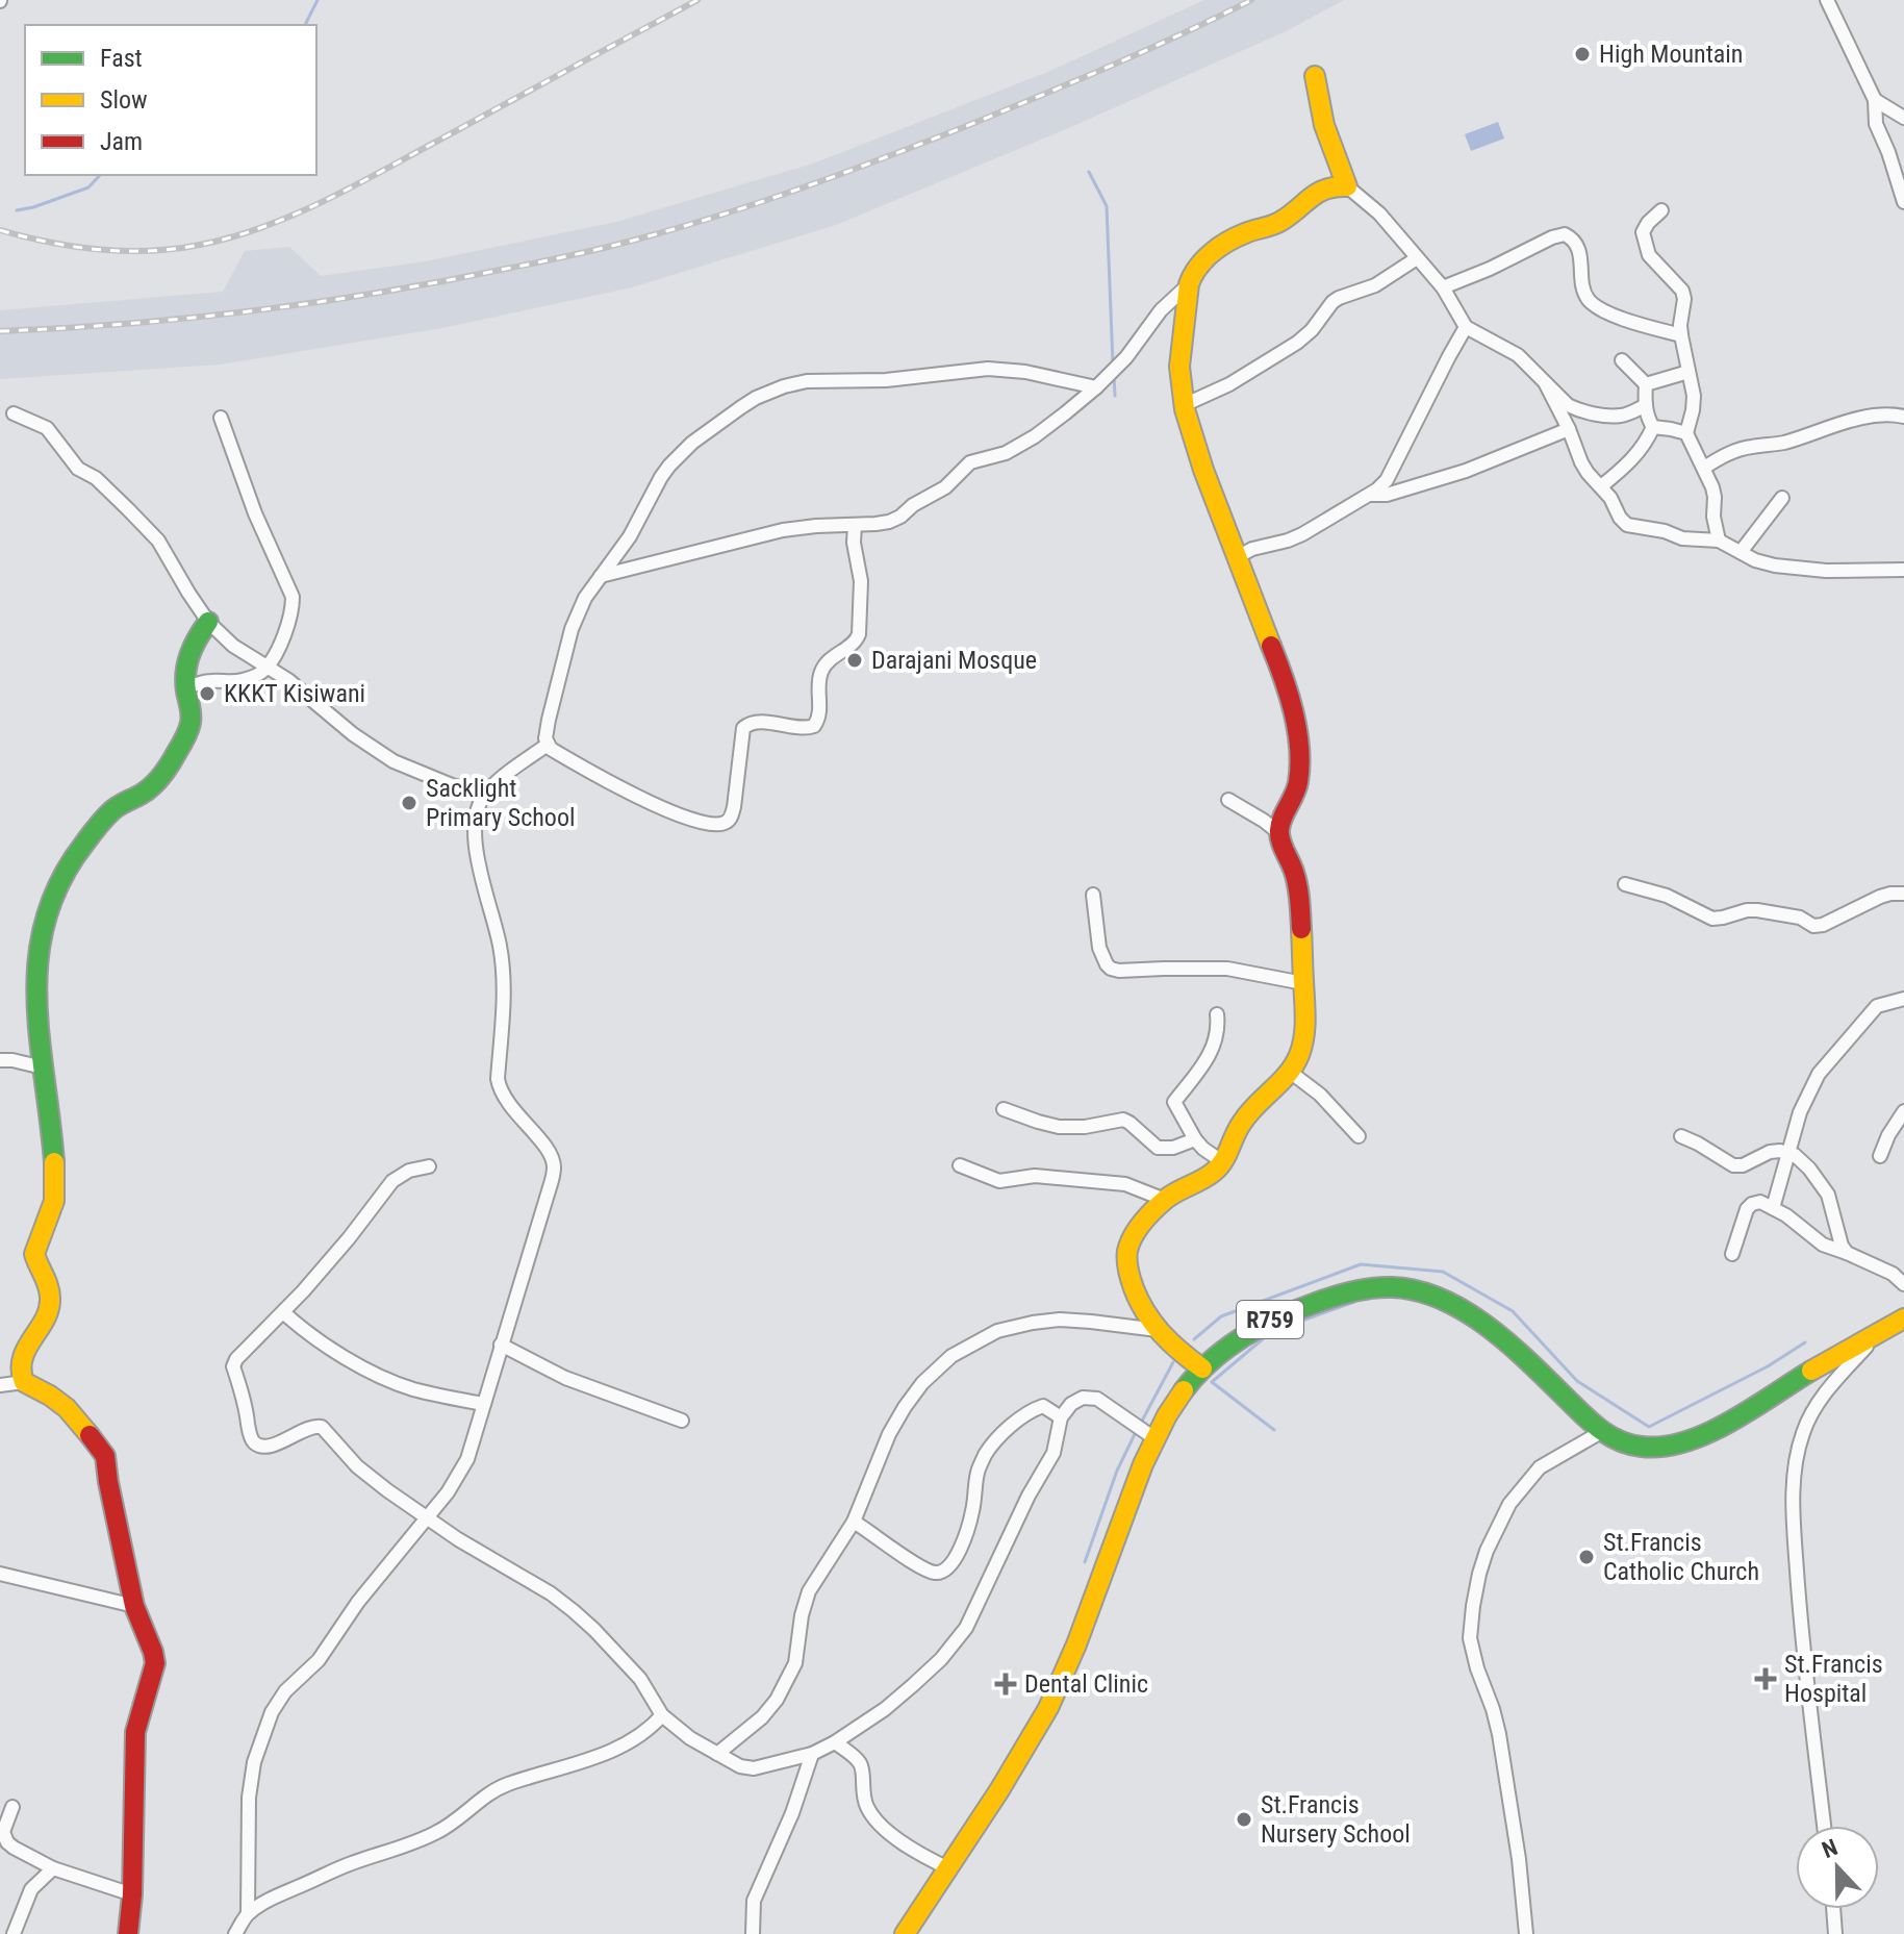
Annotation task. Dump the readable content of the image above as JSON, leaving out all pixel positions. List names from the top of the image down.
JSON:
{
  "streets": {
    "street": ["R759"]
  },
  "places": {
    "other": [
      "High Mountain",
      "Darajani Mosque",
      "KKKT Kisiwani",
      "Sacklight Primary School",
      "St.Francis Catholic Church",
      "St.Francis Nursery School"
    ],
    "health": ["St.Francis Hospital", "Dental Clinic"]
  },
  "legend": ["Fast", "Slow", "Jam"],
  "north": "top"
}
